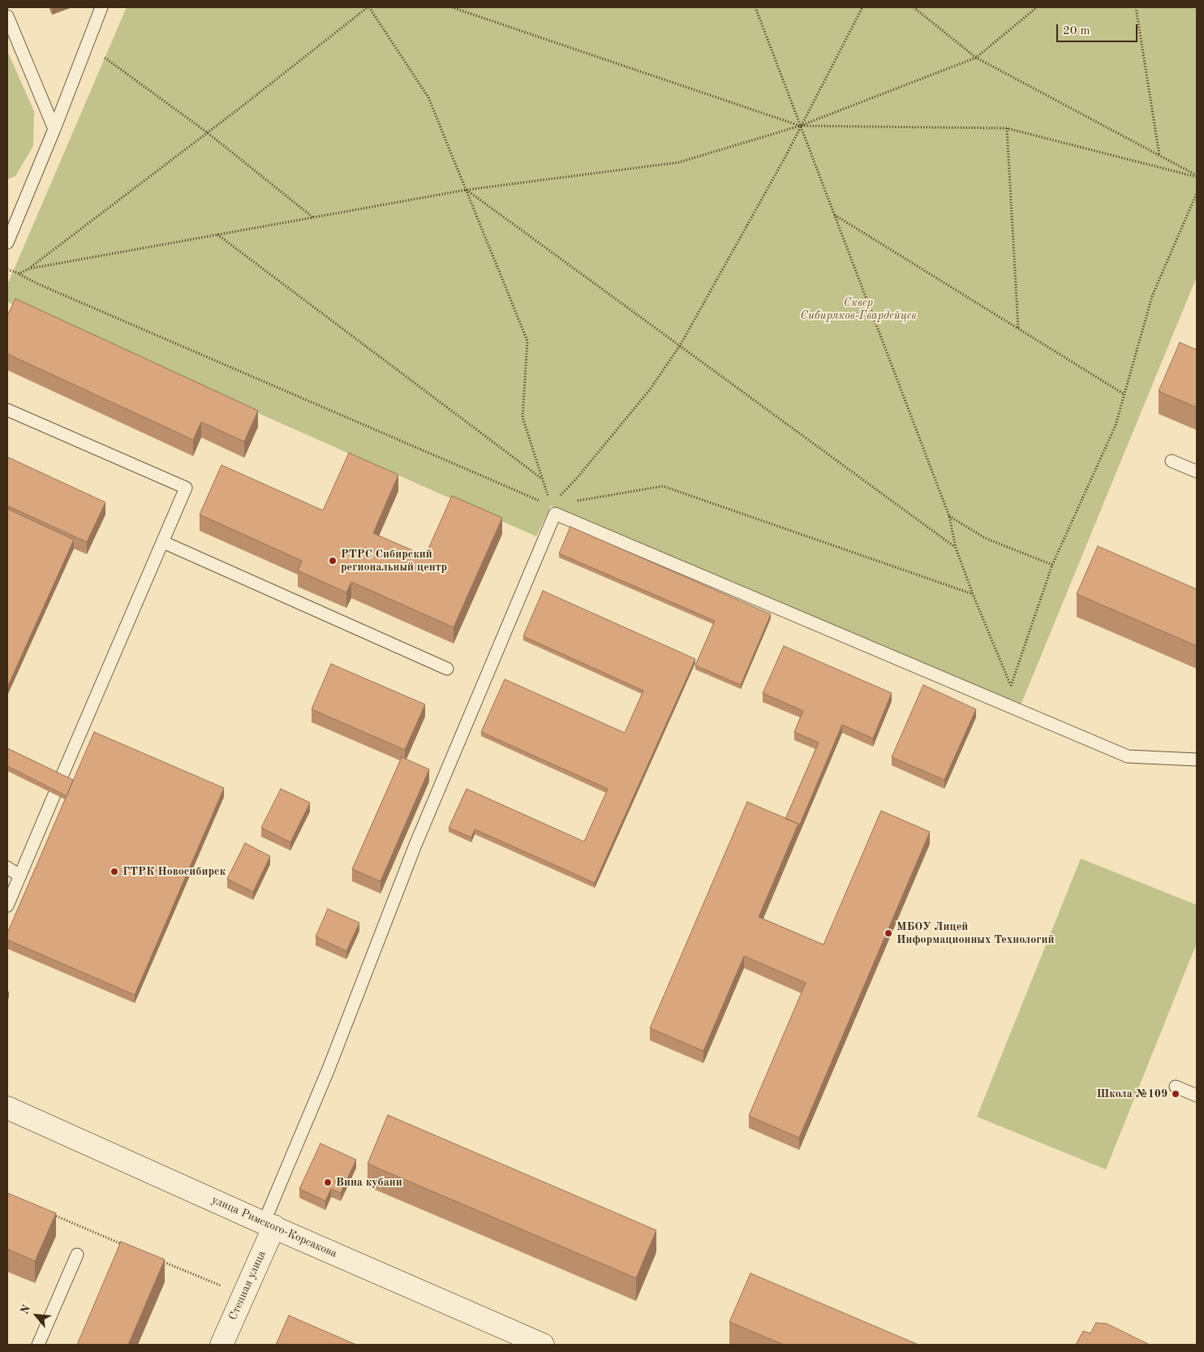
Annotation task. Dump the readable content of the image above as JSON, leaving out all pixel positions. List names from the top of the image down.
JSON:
{
  "streets": {
    "street": ["улица Римского-Корсакова", "Степная улица"]
  },
  "crossings": [
    ["улица Римского-Корсакова", "Степная улица"]
  ],
  "parks": ["Сквер Сибиряков-Гвардейцев"],
  "places": [
    "РТРС Сибирский региональный центр",
    "ГТРК Новосибирск",
    "МБОУ Лицей Информационных Технологий",
    "Школа №109",
    "Вина кубани"
  ],
  "scale_bar": "20 m",
  "north": "top left"
}
